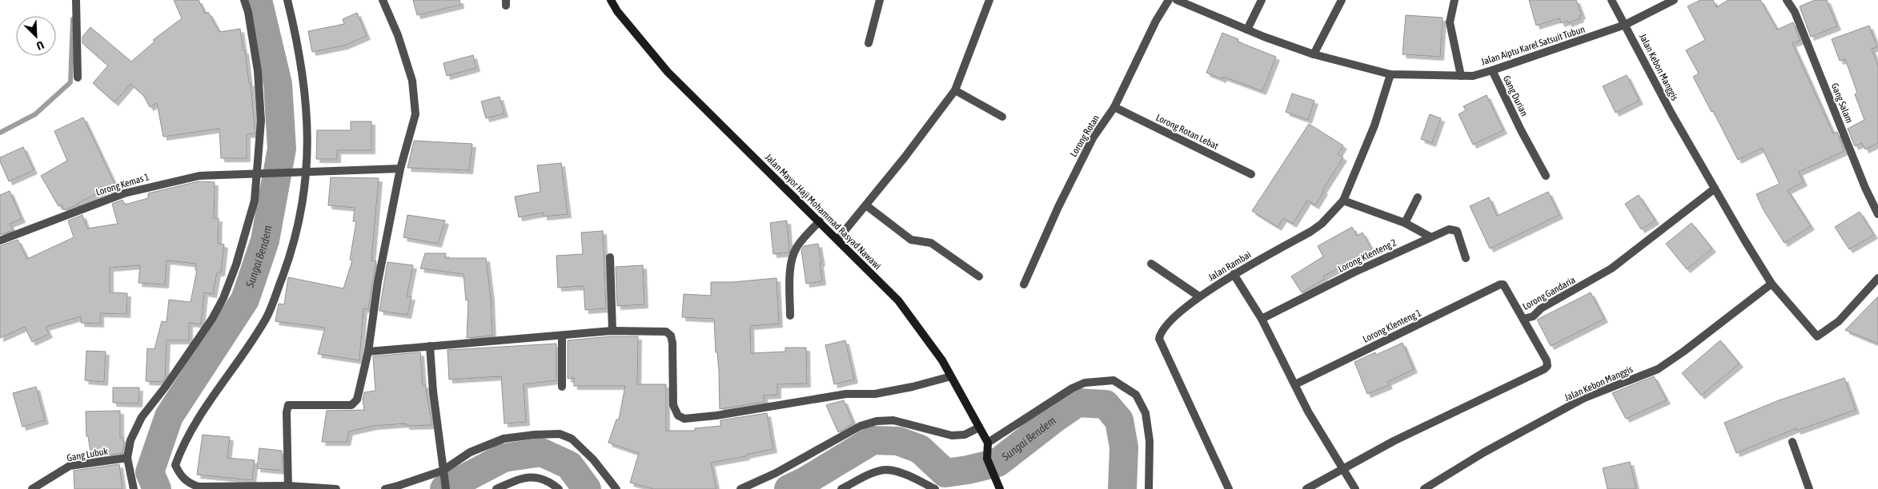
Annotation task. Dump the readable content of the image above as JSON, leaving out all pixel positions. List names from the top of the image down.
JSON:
{
  "streets": {
    "street": [
      "Jalan Aiptu Karel Satsuit Tubun",
      "Jalan Kebon Manggis",
      "Gang Durian",
      "Gang Salam",
      "Lorong Rotan Lebat",
      "Lorong Rotan",
      "Lorong Kemas 1",
      "Jalan Mayor Haji Mohammad Rasyad Nawawi",
      "Lorong Klenteng 2",
      "Jalan Rambai",
      "Lorong Gandaria",
      "Lorong Klenteng 1",
      "Gang Lubuk"
    ]
  },
  "crossings": [
    ["Jalan Aiptu Karel Satsuit Tubun", "Jalan Kebon Manggis"],
    ["Jalan Aiptu Karel Satsuit Tubun", "Gang Durian"],
    ["Jalan Aiptu Karel Satsuit Tubun", "Jalan Rambai"],
    ["Jalan Kebon Manggis", "Lorong Gandaria"],
    ["Lorong Rotan Lebat", "Lorong Rotan"],
    ["Lorong Gandaria", "Lorong Klenteng 1"]
  ],
  "water": ["Sungai Bendem"],
  "north": "bottom right"
}
